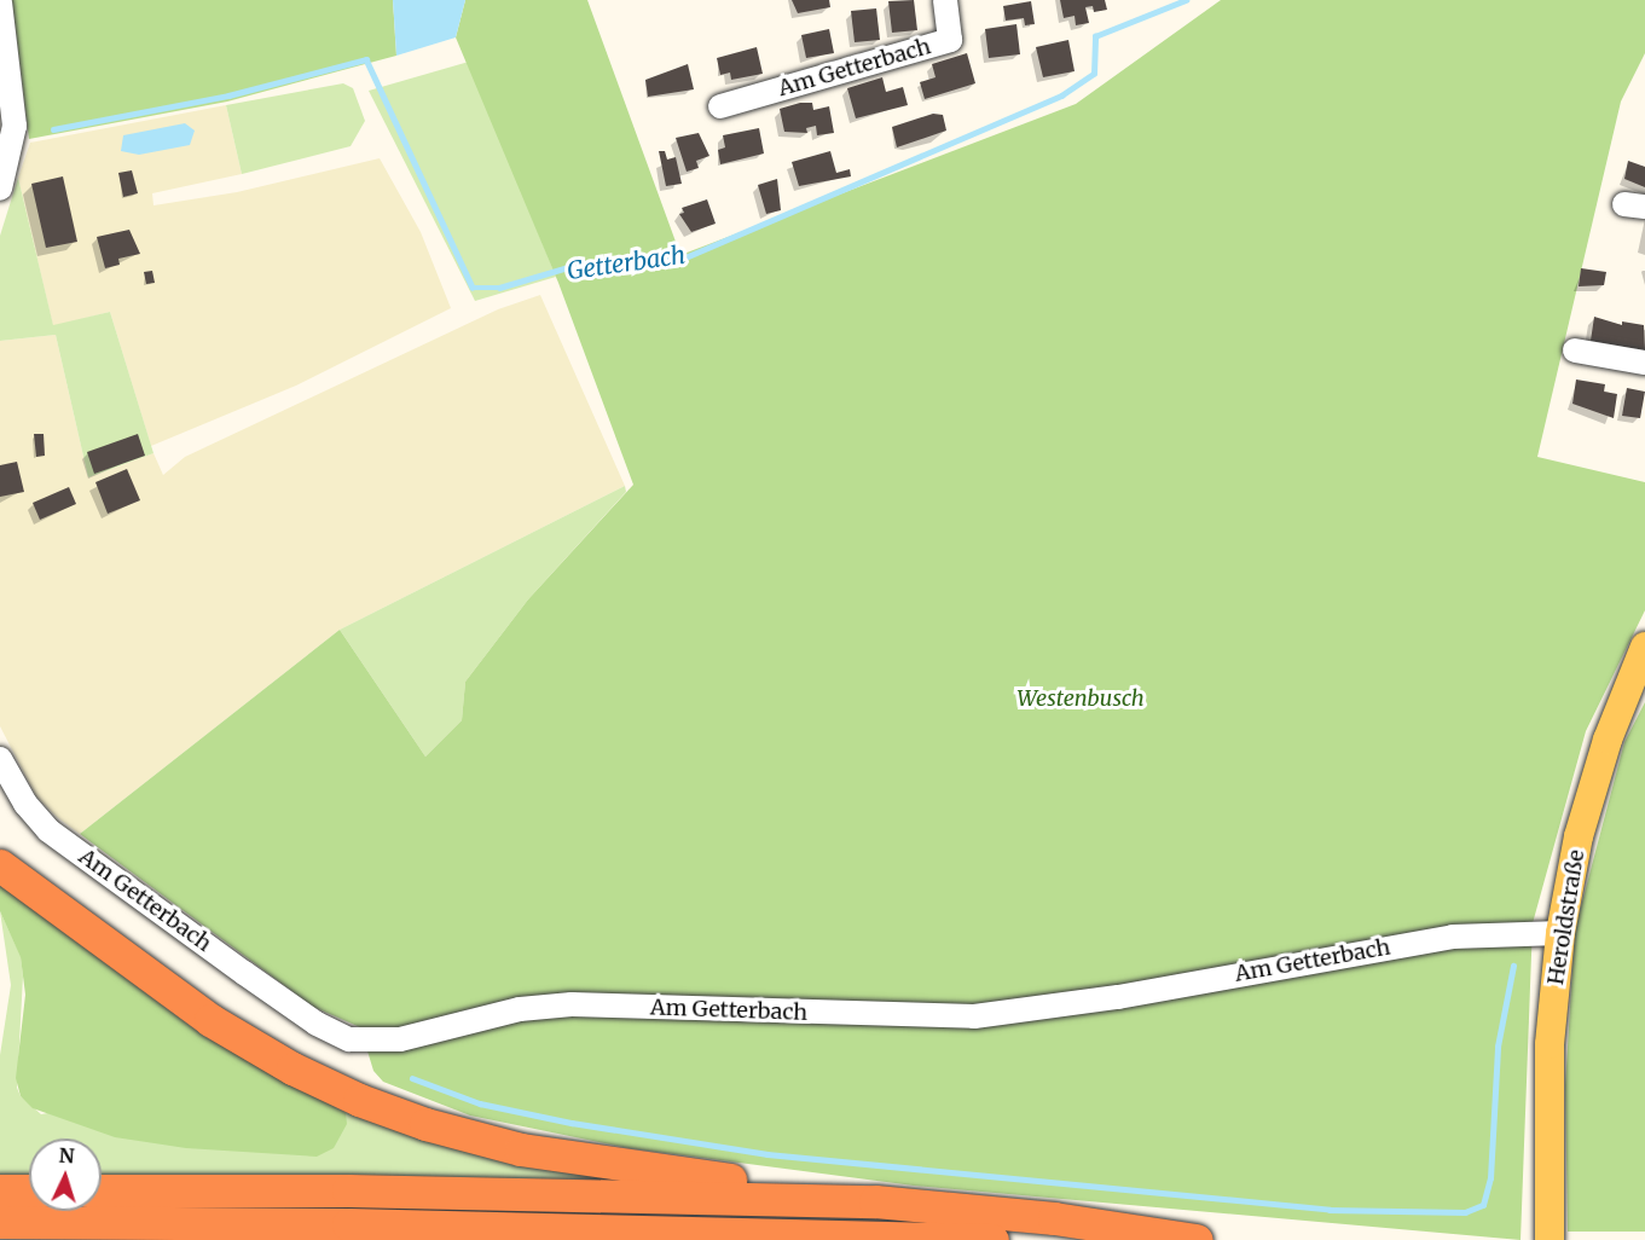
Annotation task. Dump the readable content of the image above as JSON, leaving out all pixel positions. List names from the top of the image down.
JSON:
{
  "streets": {
    "main road": ["Heroldstraße"],
    "street": ["Am Getterbach"]
  },
  "crossings": [
    ["Am Getterbach", "Heroldstraße"]
  ],
  "water": ["Getterbach"],
  "parks": ["Westenbusch"],
  "north": "top"
}
